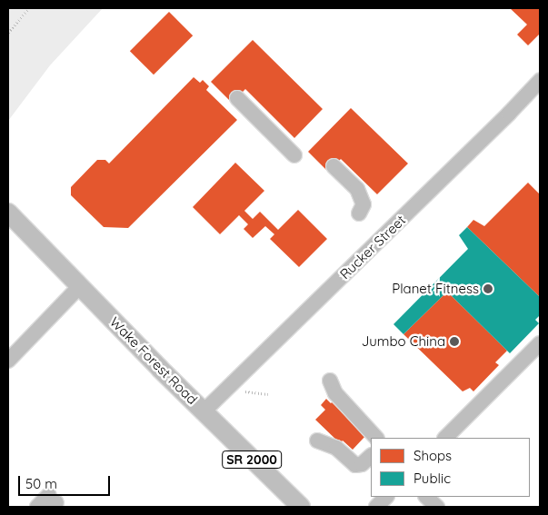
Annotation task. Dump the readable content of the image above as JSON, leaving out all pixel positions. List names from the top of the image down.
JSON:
{
  "streets": {
    "main road": ["Wake Forest Road", "SR 2000"],
    "street": ["Rucker Street"]
  },
  "crossings": [
    ["Rucker Street", "Wake Forest Road"]
  ],
  "places": ["Planet Fitness", "Jumbo China"],
  "legend": ["Shops", "Public"],
  "scale_bar": "50 m"
}
